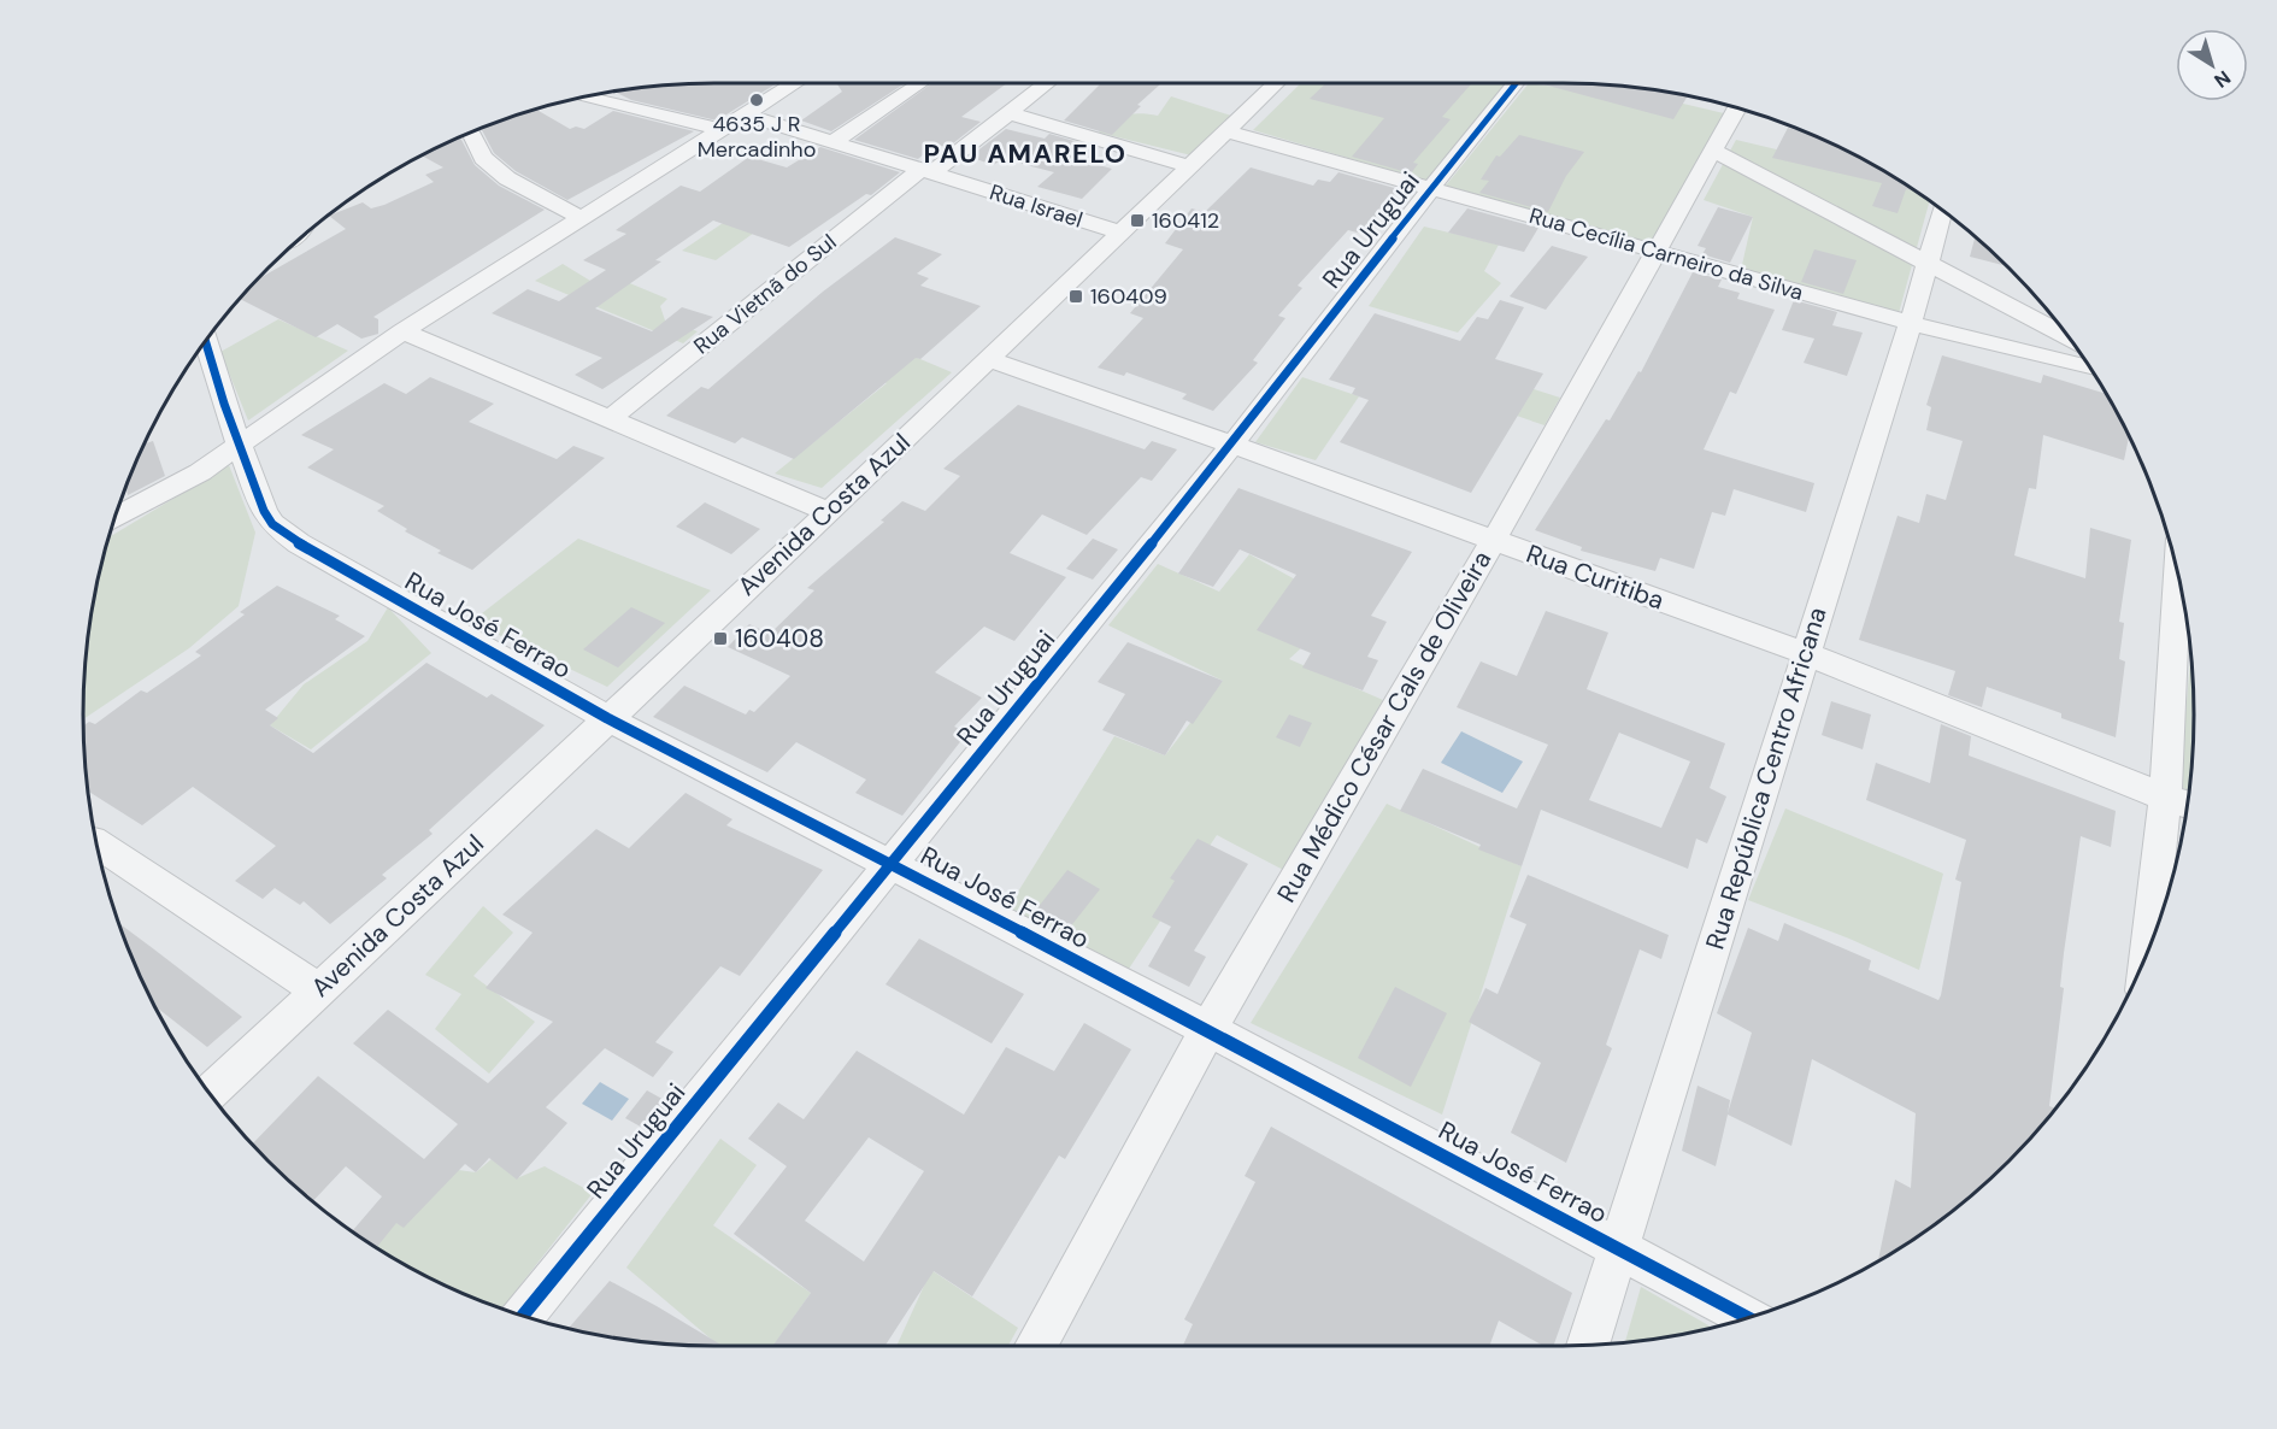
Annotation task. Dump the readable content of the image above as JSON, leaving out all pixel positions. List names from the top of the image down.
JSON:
{
  "streets": {
    "street": [
      "Rua Israel",
      "Rua Uruguai",
      "Rua Cecília Carneiro da Silva",
      "Rua Vietnã do Sul",
      "Avenida Costa Azul",
      "Rua Curitiba",
      "Rua José Ferrao",
      "Rua Médico César Cals de Oliveira",
      "Rua República Centro Africana"
    ]
  },
  "crossings": [
    ["Rua Israel", "Rua Vietnã do Sul"],
    ["Rua Israel", "Avenida Costa Azul"],
    ["Rua Uruguai", "Rua Cecília Carneiro da Silva"],
    ["Rua Uruguai", "Rua Curitiba"],
    ["Rua Uruguai", "Rua José Ferrao"],
    ["Rua Cecília Carneiro da Silva", "Avenida Costa Azul"],
    ["Rua Cecília Carneiro da Silva", "Rua Médico César Cals de Oliveira"],
    ["Rua Cecília Carneiro da Silva", "Rua República Centro Africana"],
    ["Avenida Costa Azul", "Rua Curitiba"],
    ["Avenida Costa Azul", "Rua José Ferrao"],
    ["Rua Curitiba", "Rua Médico César Cals de Oliveira"],
    ["Rua Curitiba", "Rua República Centro Africana"],
    ["Rua José Ferrao", "Rua Médico César Cals de Oliveira"],
    ["Rua José Ferrao", "Rua República Centro Africana"]
  ],
  "districts": ["PAU AMARELO"],
  "places": {
    "other": ["4635 J R Mercadinho"],
    "transit": ["160412", "160409", "160408"]
  },
  "north": "bottom right"
}
